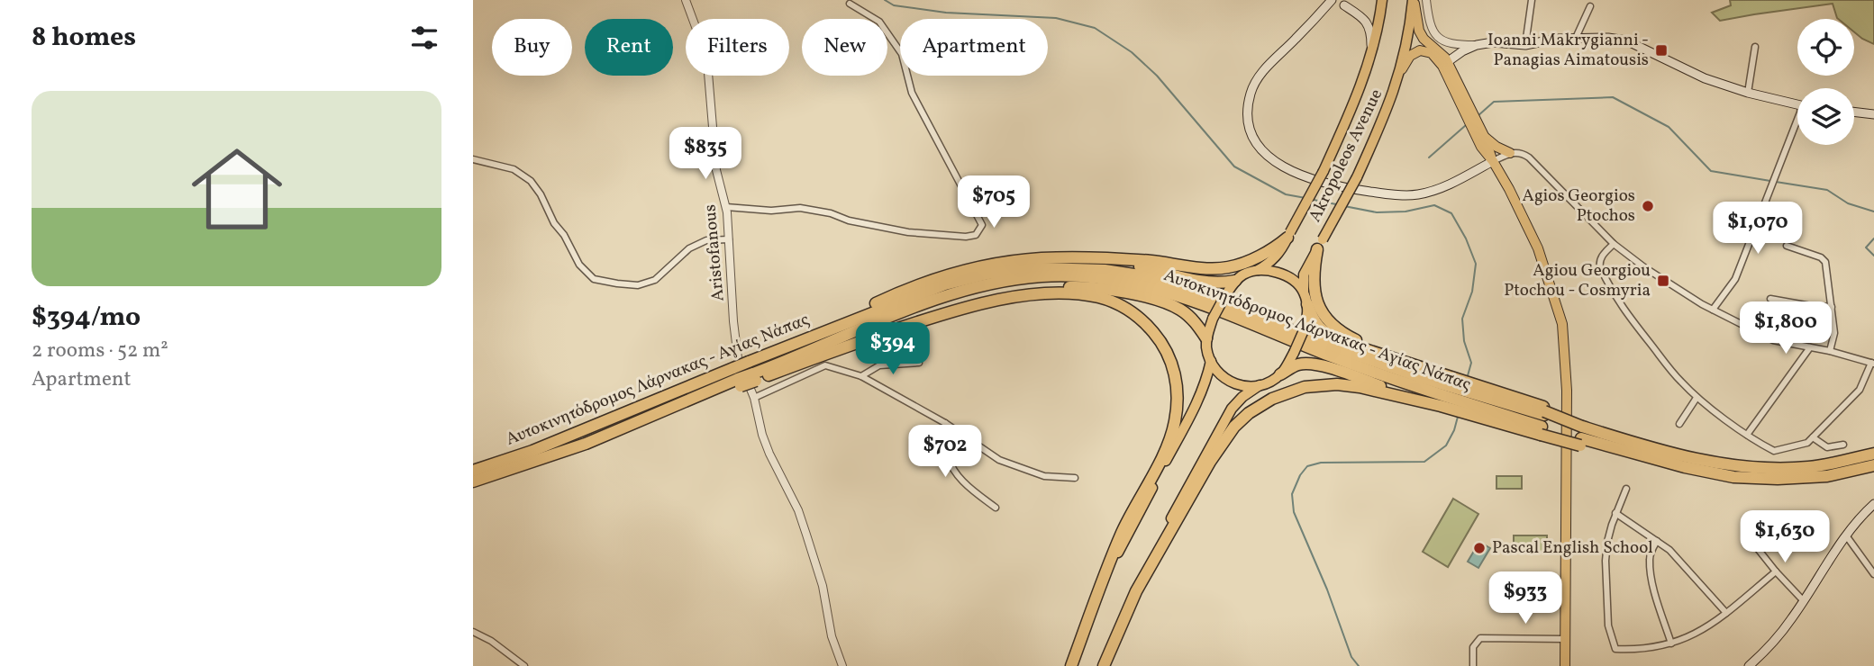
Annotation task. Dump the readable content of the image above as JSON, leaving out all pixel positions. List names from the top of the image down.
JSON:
{
  "streets": {
    "highway": ["Akropoleos Avenue", "Αυτοκινητόδρομος Λάρνακας - Αγίας Νάπας"],
    "street": ["Aristofanous"]
  },
  "crossings": [
    ["Aristofanous", "Αυτοκινητόδρομος Λάρνακας - Αγίας Νάπας"]
  ],
  "places": {
    "transit": ["Ioanni Makrygianni - Panagias Aimatousis", "Agiou Georgiou Ptochou - Cosmyria"],
    "other": ["Agios Georgios Ptochos", "Pascal English School"]
  },
  "page": {
    "heading": "8 homes",
    "chip": [
      "Buy",
      "Rent",
      "Filters",
      "New",
      "Apartment"
    ],
    "list": [
      {
        "name": "$394/mo",
        "note": "2 rooms · 52 m² · Apartment"
      }
    ],
    "price": [
      "$835",
      "$705",
      "$1,070",
      "$1,800",
      "$394",
      "$702",
      "$1,630",
      "$933"
    ]
  }
}
